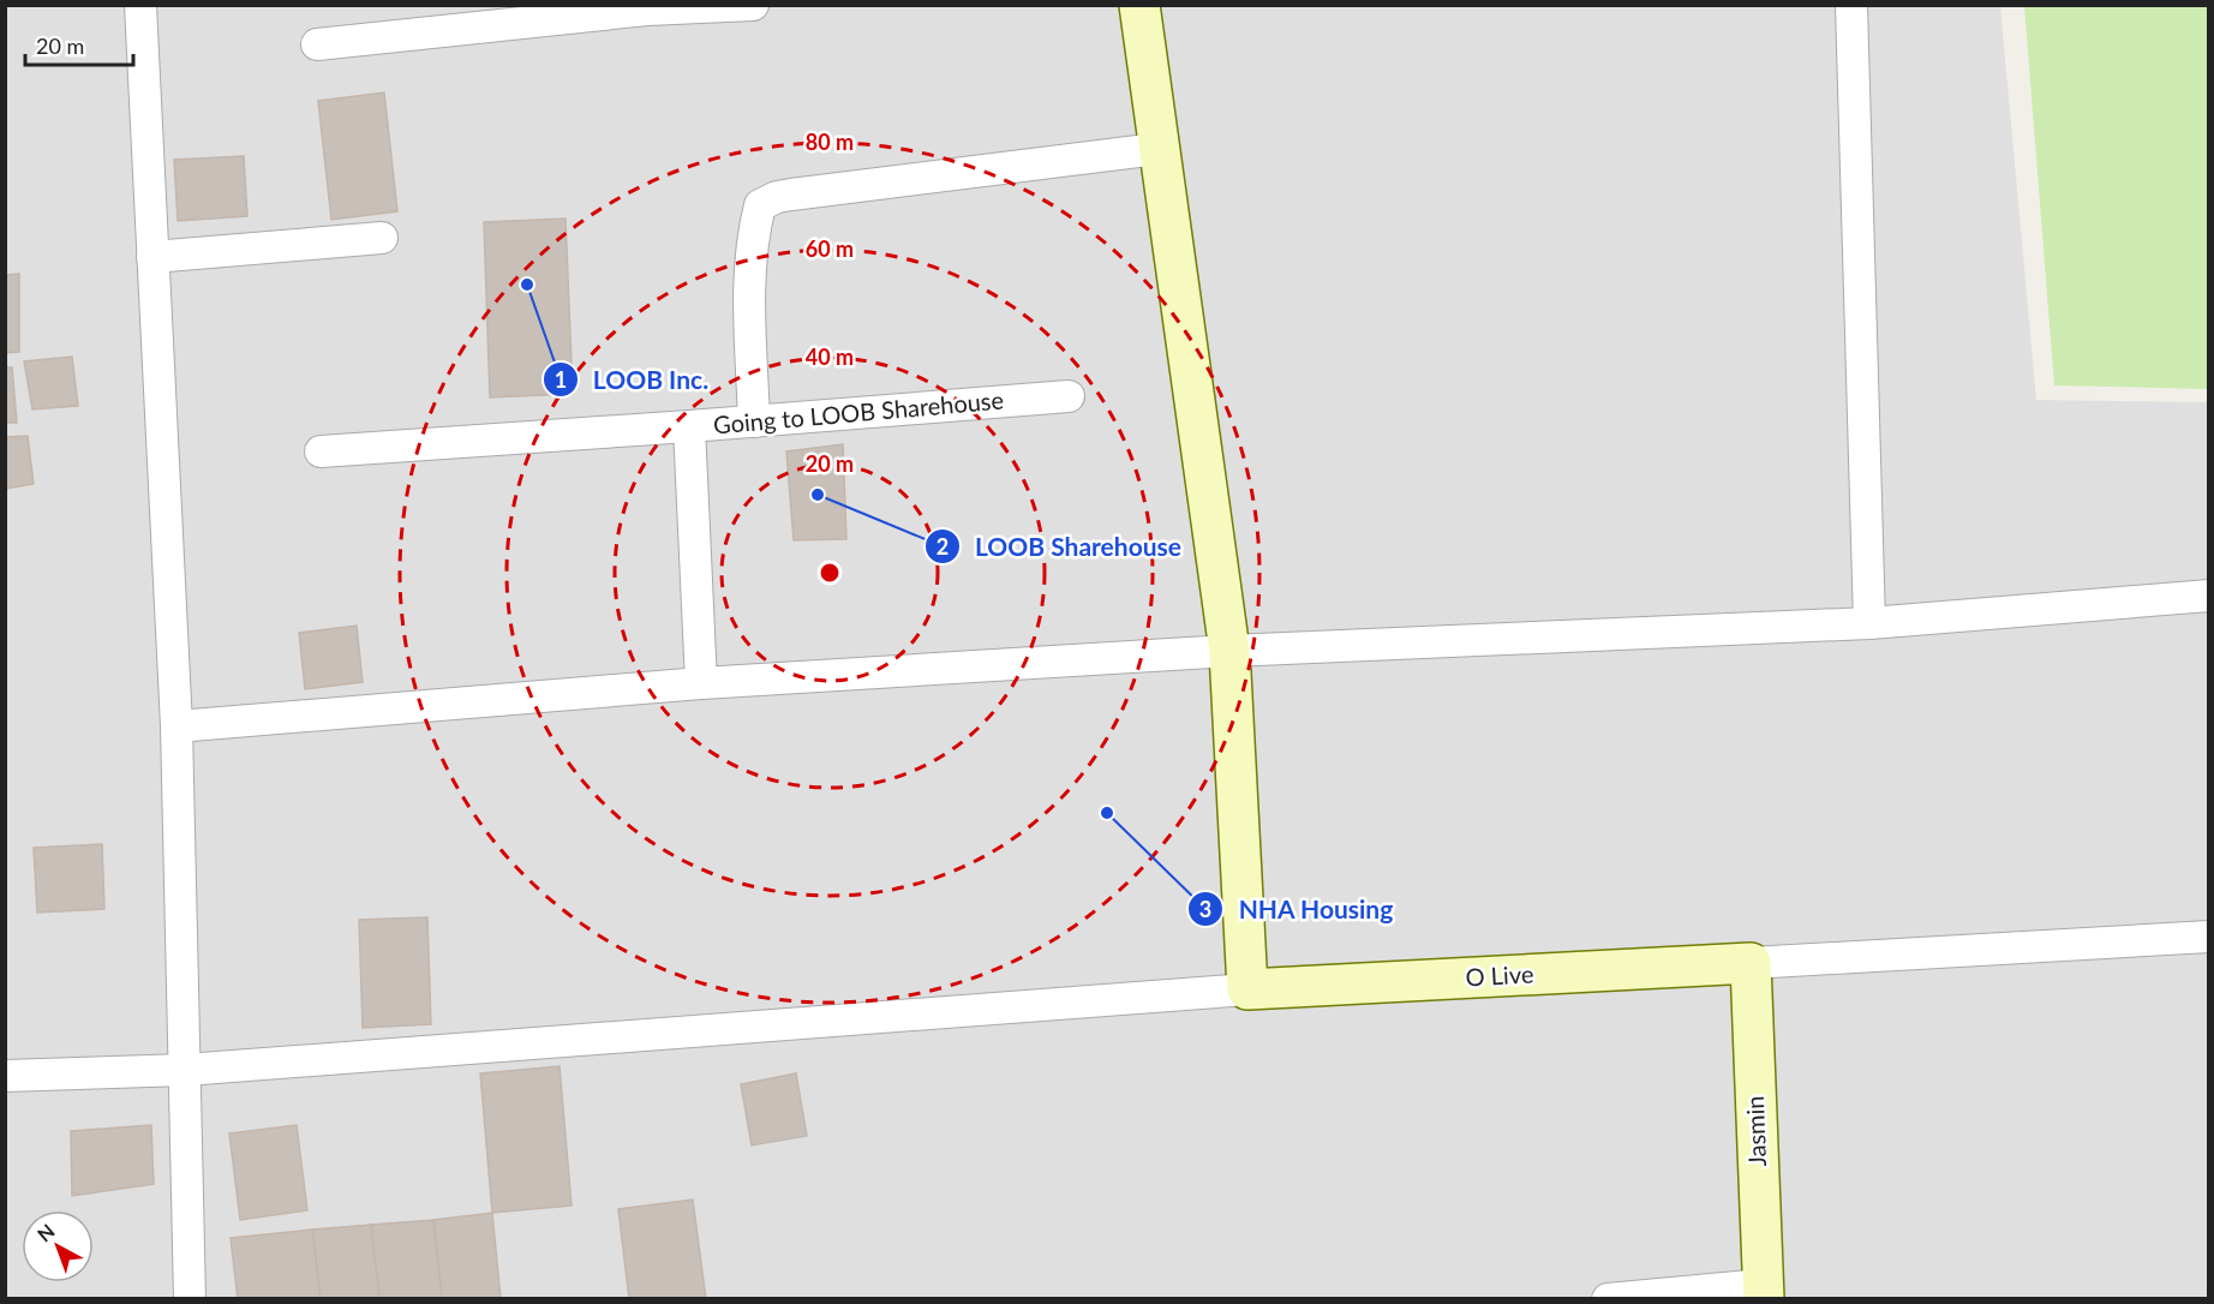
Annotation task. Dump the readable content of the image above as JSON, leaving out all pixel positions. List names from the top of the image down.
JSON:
{
  "streets": {
    "street": ["Going to LOOB Sharehouse", "O Live", "Jasmin"]
  },
  "crossings": [
    ["O Live", "Jasmin"]
  ],
  "places": ["LOOB Inc.", "LOOB Sharehouse", "NHA Housing"],
  "scale_bar": "20 m",
  "north": "top left",
  "rings": [
    "80 m",
    "60 m",
    "40 m",
    "20 m"
  ]
}
